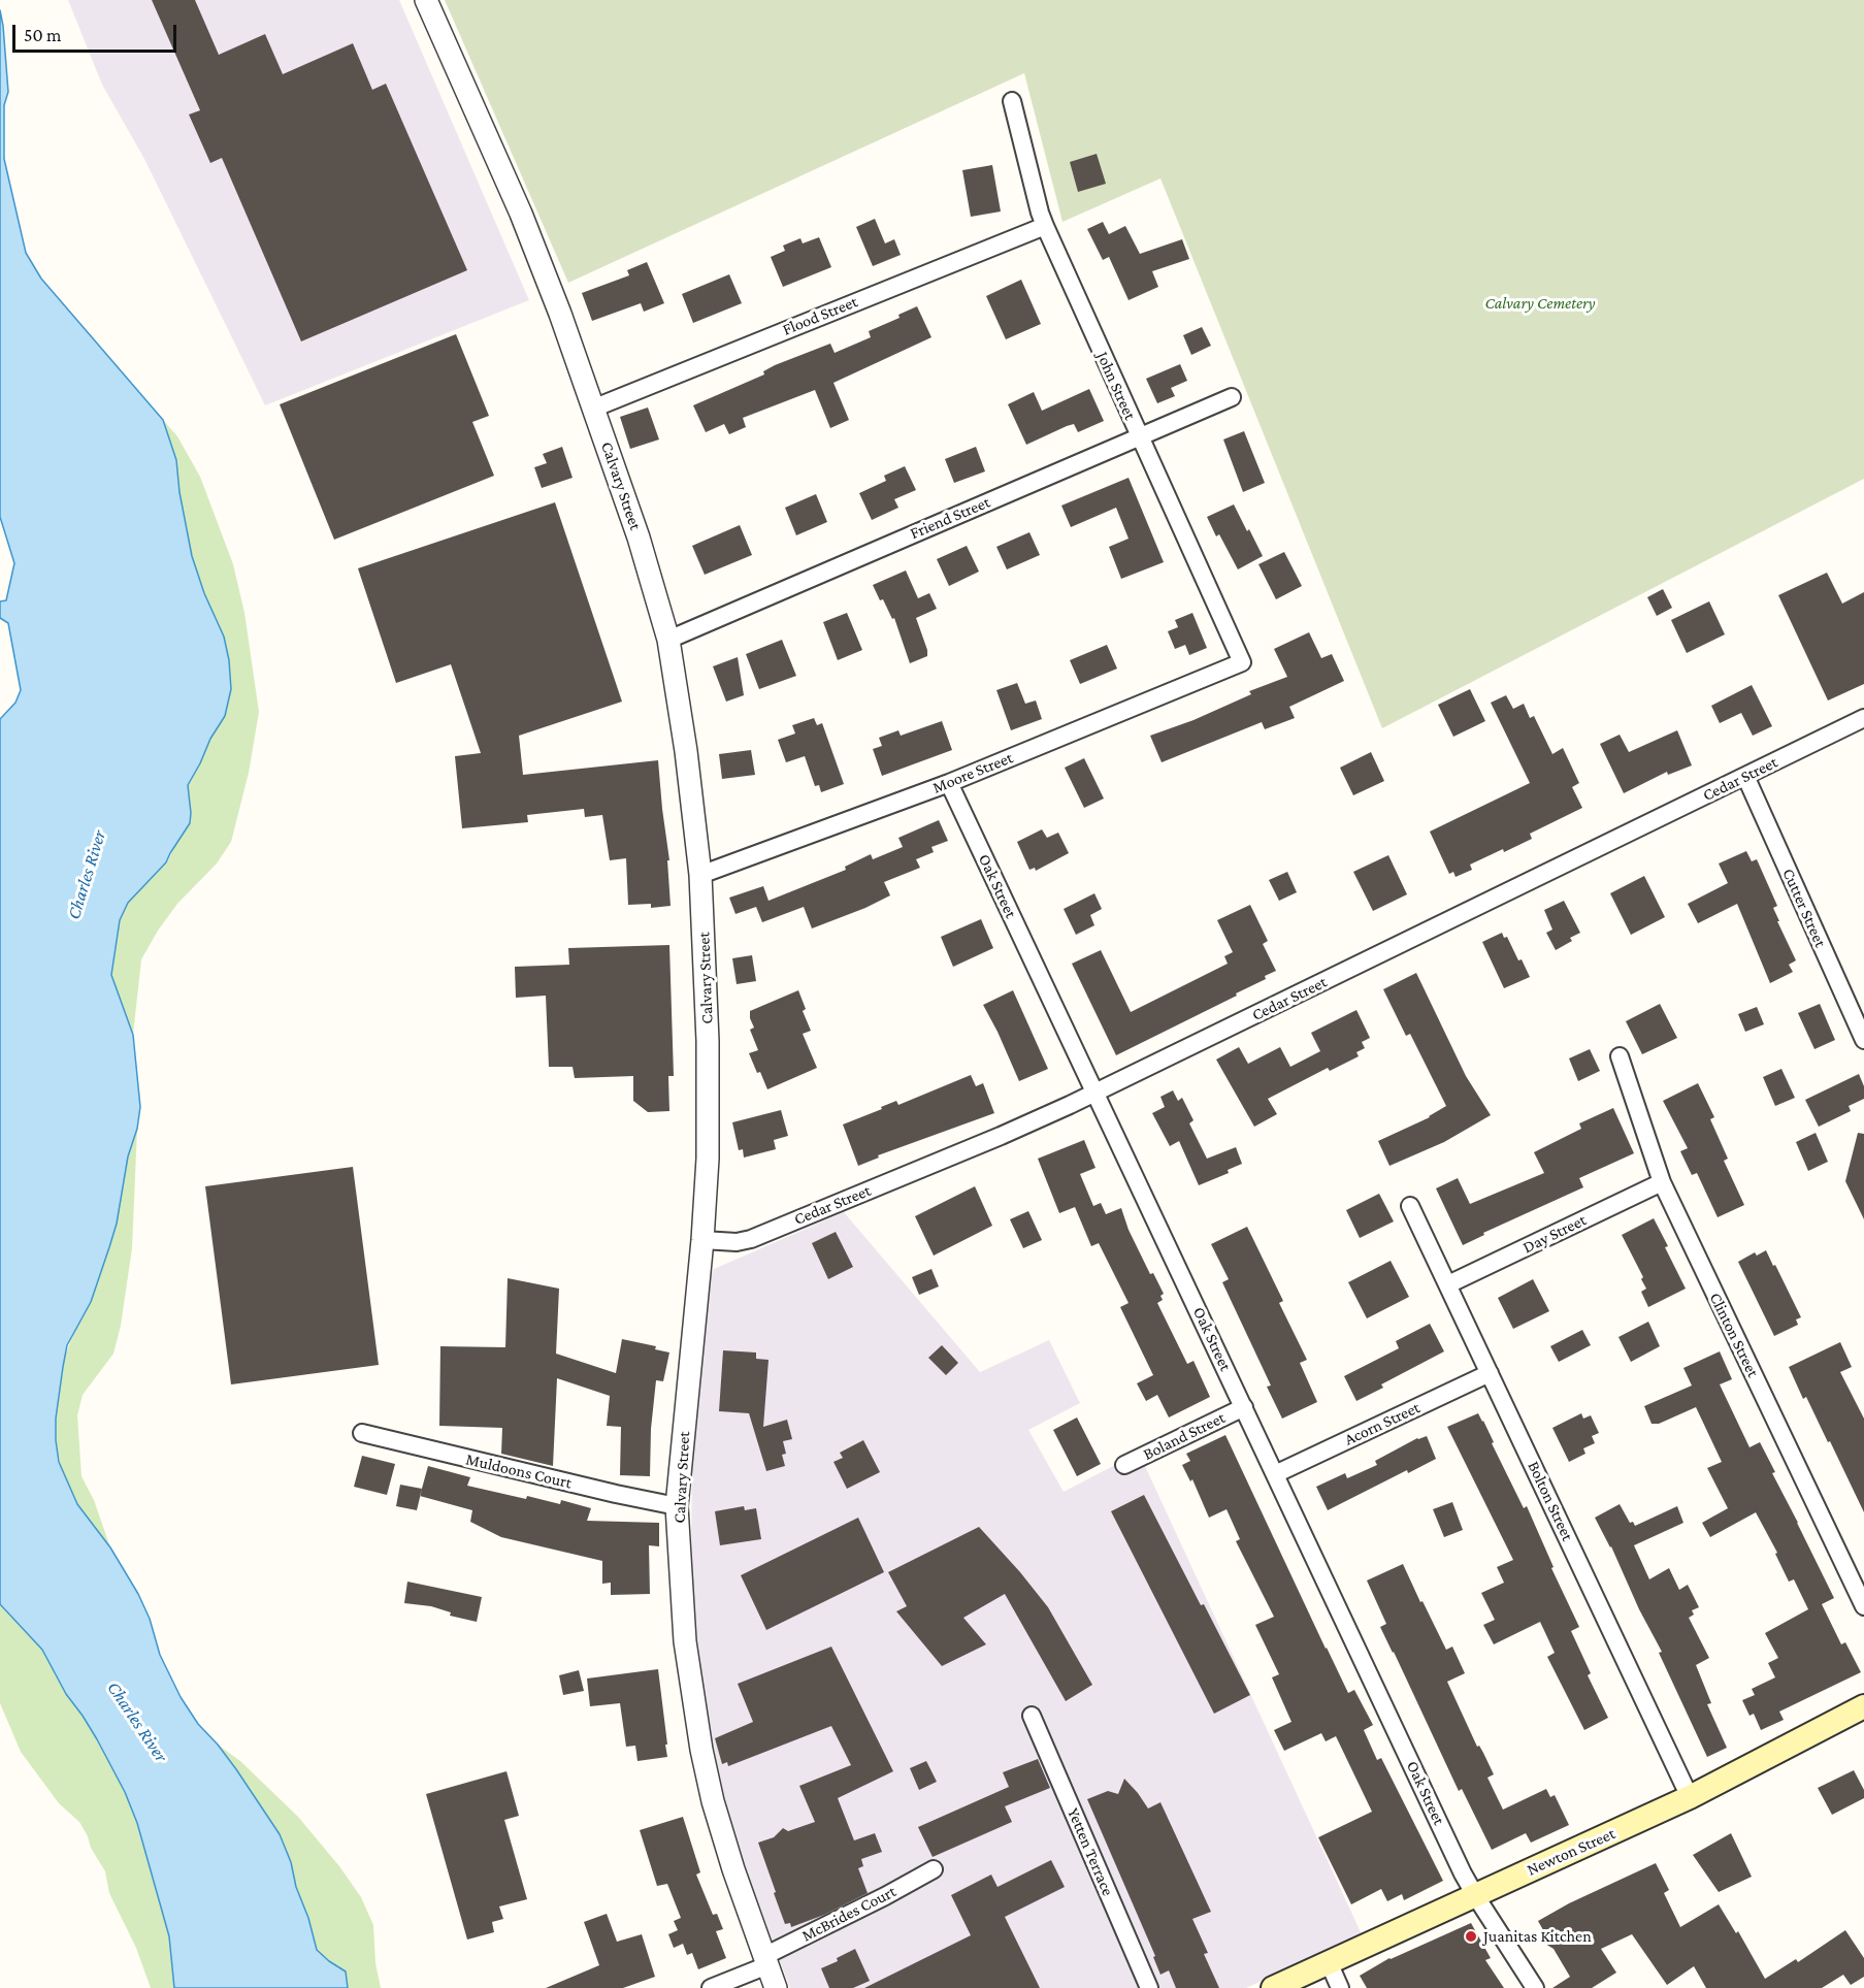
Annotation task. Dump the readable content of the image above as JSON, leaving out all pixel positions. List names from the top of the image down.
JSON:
{
  "streets": {
    "main road": ["Newton Street"],
    "street": [
      "Flood Street",
      "John Street",
      "Calvary Street",
      "Friend Street",
      "Moore Street",
      "Cedar Street",
      "Oak Street",
      "Cutter Street",
      "Day Street",
      "Clinton Street",
      "Acorn Street",
      "Boland Street",
      "Muldoons Court",
      "Bolton Street",
      "Yetten Terrace",
      "McBrides Court"
    ]
  },
  "crossings": [
    ["Flood Street", "John Street"],
    ["Flood Street", "Calvary Street"],
    ["John Street", "Friend Street"],
    ["John Street", "Moore Street"],
    ["Calvary Street", "Friend Street"],
    ["Calvary Street", "Moore Street"],
    ["Calvary Street", "Cedar Street"],
    ["Calvary Street", "Muldoons Court"],
    ["Calvary Street", "McBrides Court"],
    ["Moore Street", "Oak Street"],
    ["Cedar Street", "Oak Street"],
    ["Cedar Street", "Cutter Street"],
    ["Oak Street", "Acorn Street"],
    ["Oak Street", "Boland Street"],
    ["Oak Street", "Newton Street"],
    ["Day Street", "Clinton Street"],
    ["Day Street", "Bolton Street"],
    ["Acorn Street", "Bolton Street"],
    ["Bolton Street", "Newton Street"]
  ],
  "water": ["Charles River"],
  "parks": ["Calvary Cemetery"],
  "places": ["Juanitas Kitchen"],
  "scale_bar": "50 m"
}
